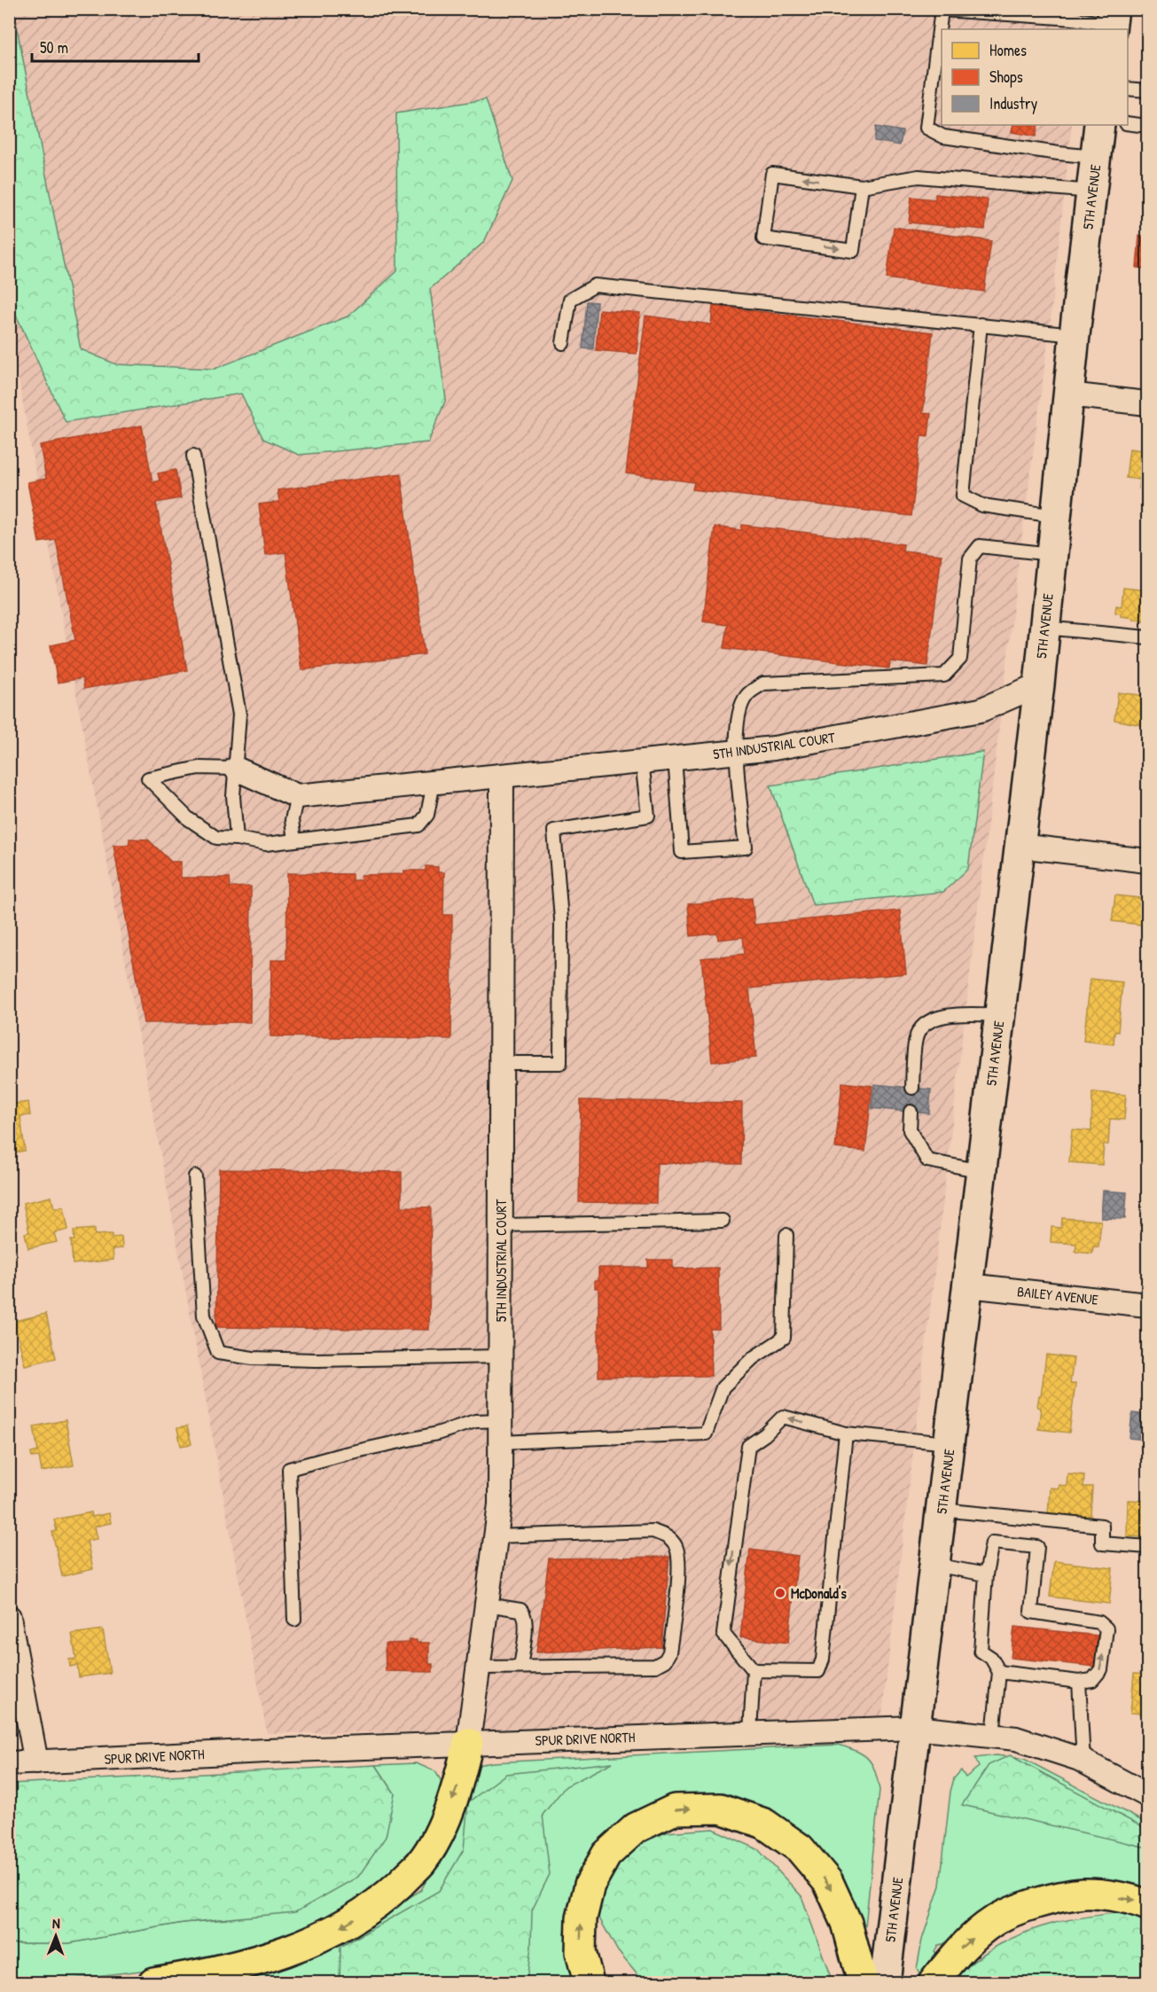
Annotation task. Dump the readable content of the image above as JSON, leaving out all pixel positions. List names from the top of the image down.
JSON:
{
  "streets": {
    "main road": ["5TH AVENUE"],
    "street": ["5TH INDUSTRIAL COURT", "BAILEY AVENUE", "SPUR DRIVE NORTH"]
  },
  "crossings": [
    ["5TH AVENUE", "5TH INDUSTRIAL COURT"],
    ["5TH AVENUE", "BAILEY AVENUE"],
    ["5TH AVENUE", "SPUR DRIVE NORTH"],
    ["5TH INDUSTRIAL COURT", "SPUR DRIVE NORTH"]
  ],
  "places": ["McDonald's"],
  "legend": ["Homes", "Shops", "Industry"],
  "scale_bar": "50 m",
  "north": "top"
}
